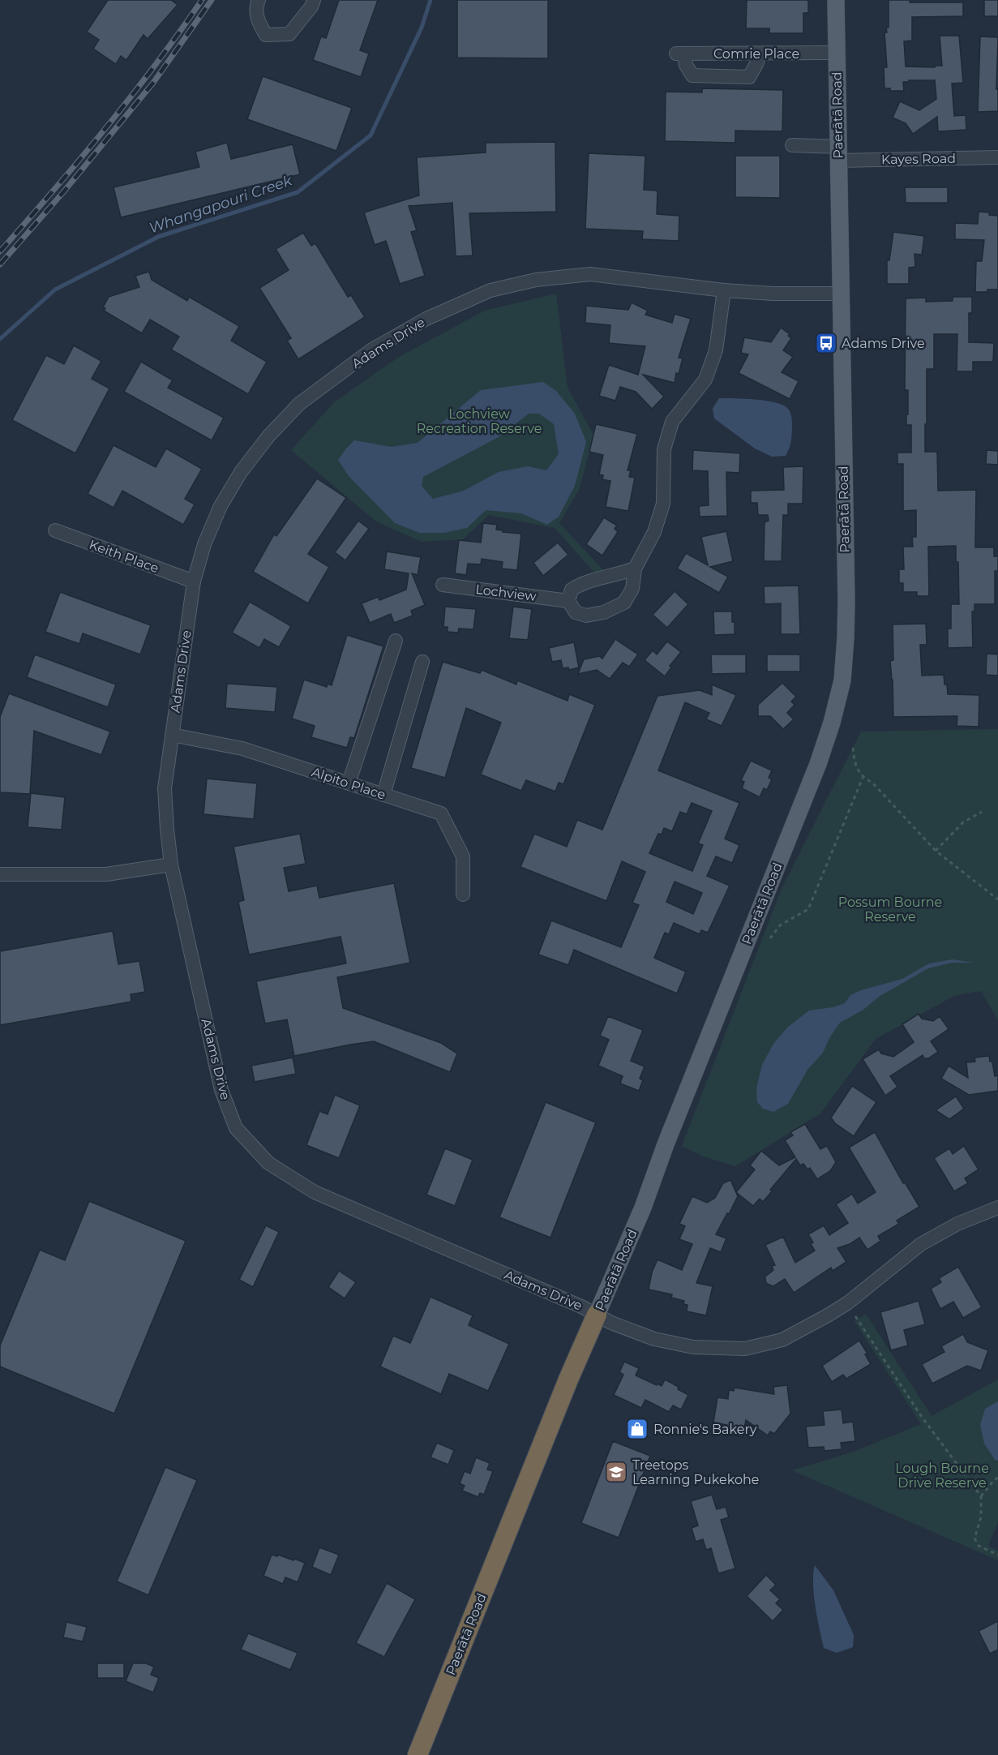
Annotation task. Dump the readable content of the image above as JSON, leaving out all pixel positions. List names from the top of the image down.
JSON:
{
  "streets": {
    "highway": ["Paerātā Road"],
    "street": [
      "Comrie Place",
      "Kayes Road",
      "Adams Drive",
      "Keith Place",
      "Lochview",
      "Alpito Place"
    ]
  },
  "crossings": [
    ["Comrie Place", "Paerātā Road"],
    ["Paerātā Road", "Kayes Road"],
    ["Paerātā Road", "Adams Drive"],
    ["Adams Drive", "Keith Place"],
    ["Adams Drive", "Alpito Place"]
  ],
  "water": ["Whangapouri Creek"],
  "parks": ["Lochview Recreation Reserve", "Possum Bourne Reserve", "Lough Bourne Drive Reserve"],
  "places": {
    "bus stop": ["Adams Drive"],
    "shop": ["Ronnie's Bakery"],
    "school or university": ["Treetops Learning Pukekohe"]
  }
}
